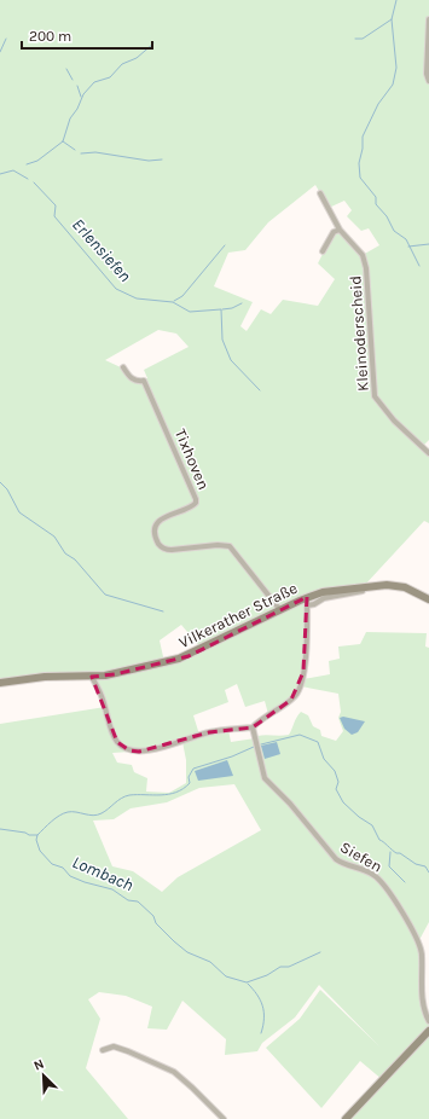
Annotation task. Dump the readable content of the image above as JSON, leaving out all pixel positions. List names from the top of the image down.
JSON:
{
  "streets": {
    "street": [
      "Kleinoderscheid",
      "Tixhoven",
      "Vilkerather Straße",
      "Siefen"
    ]
  },
  "crossings": [
    ["Tixhoven", "Vilkerather Straße"]
  ],
  "water": ["Erlensiefen", "Lombach"],
  "scale_bar": "200 m",
  "north": "top left"
}
